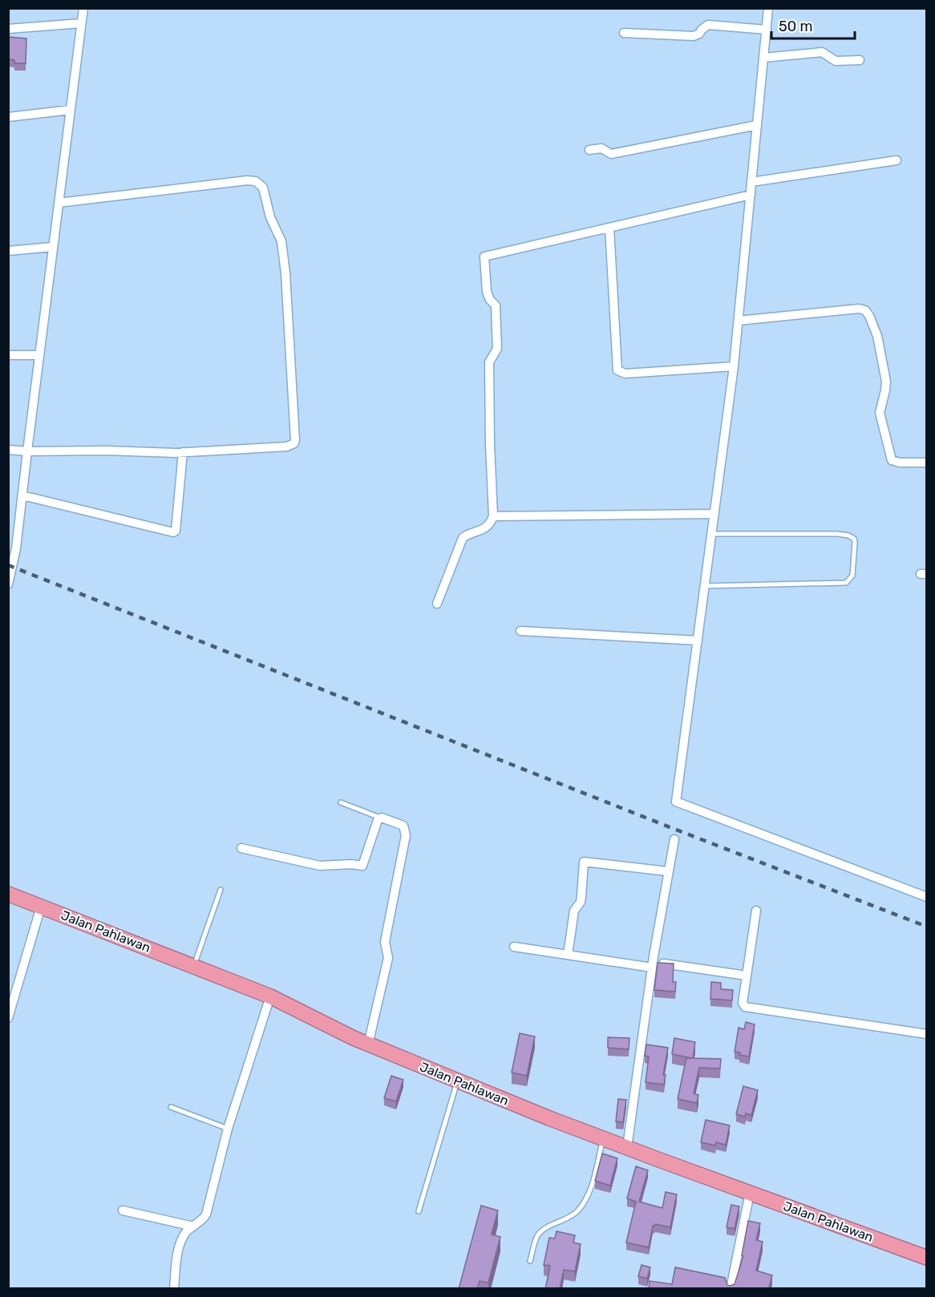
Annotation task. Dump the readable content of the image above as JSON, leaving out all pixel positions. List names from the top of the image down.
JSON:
{
  "streets": {
    "highway": ["Jalan Pahlawan"]
  },
  "scale_bar": "50 m"
}
